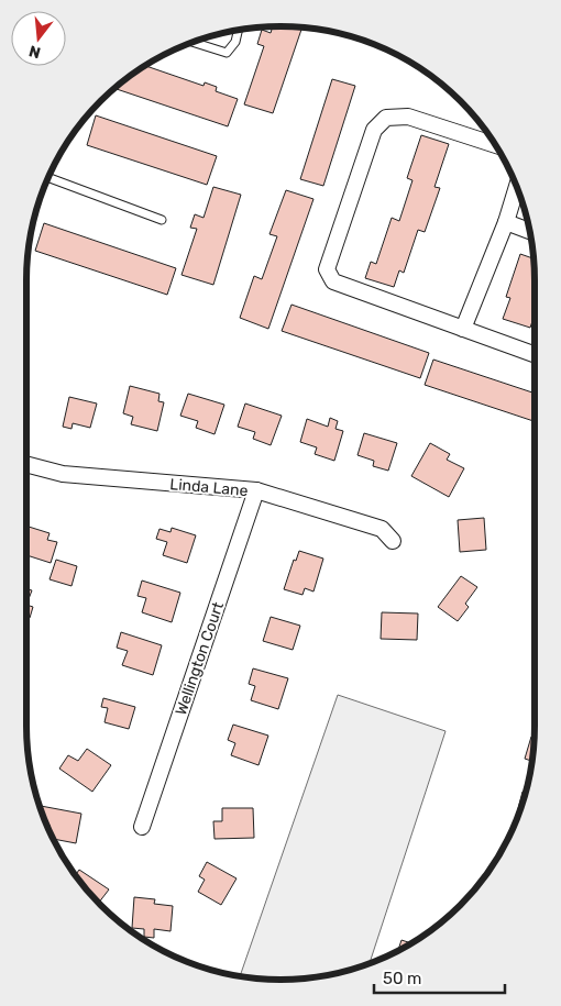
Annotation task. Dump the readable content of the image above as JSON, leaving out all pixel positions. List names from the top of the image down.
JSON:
{
  "streets": {
    "street": ["Linda Lane", "Wellington Court"]
  },
  "crossings": [
    ["Linda Lane", "Wellington Court"]
  ],
  "scale_bar": "50 m",
  "north": "bottom"
}
